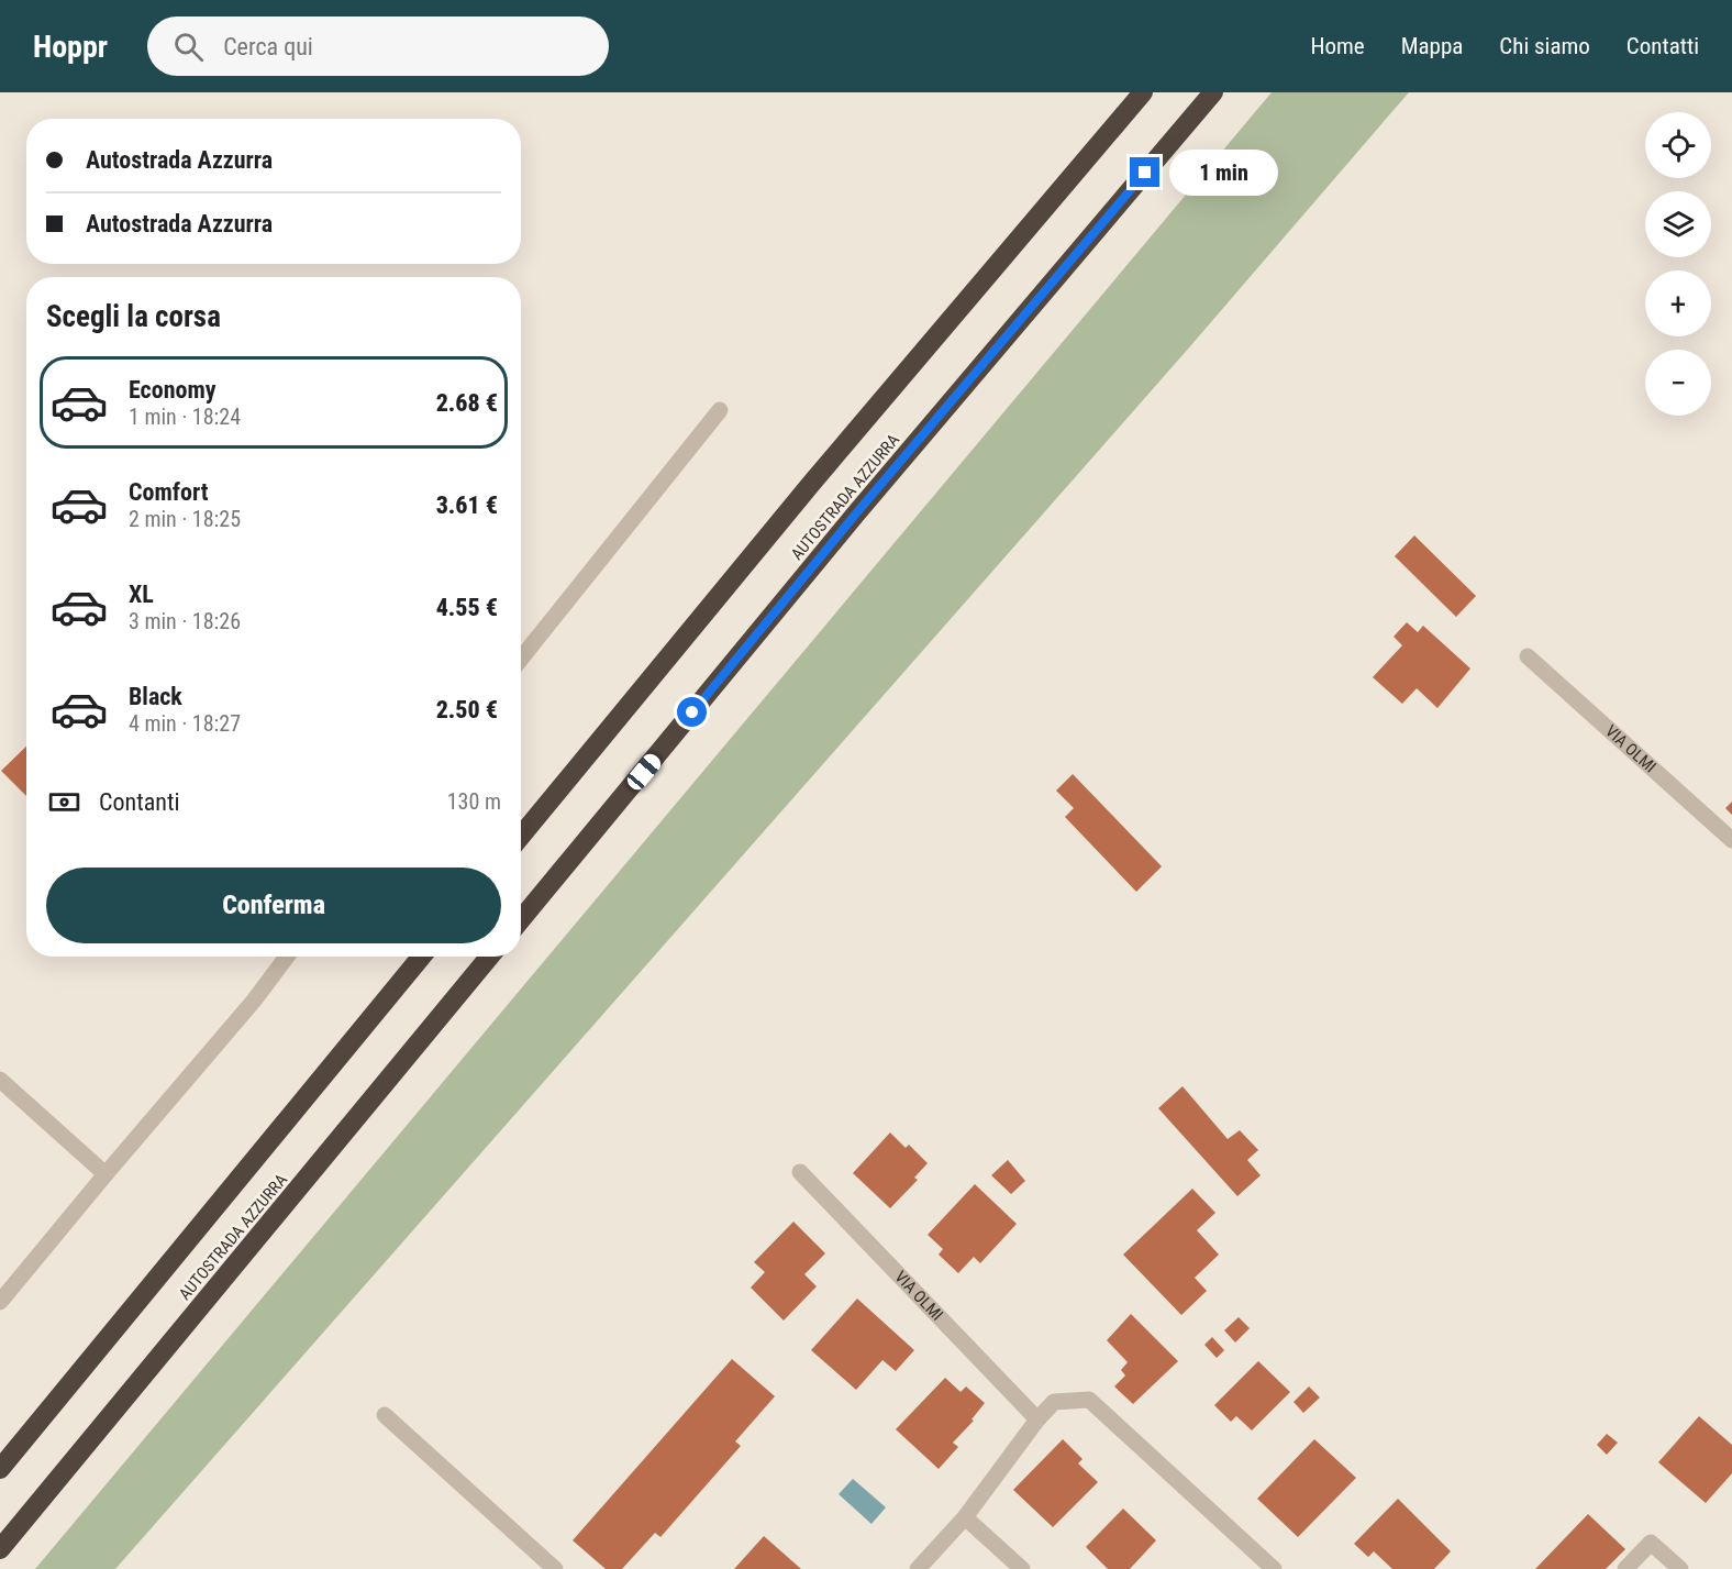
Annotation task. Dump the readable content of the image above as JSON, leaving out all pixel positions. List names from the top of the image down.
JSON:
{
  "streets": {
    "highway": ["AUTOSTRADA AZZURRA"],
    "street": ["VIA OLMI"]
  },
  "page": {
    "header": "Hoppr",
    "search": "Cerca qui",
    "nav": [
      "Home",
      "Mappa",
      "Chi siamo",
      "Contatti"
    ],
    "map_buttons": ["+", "−"],
    "banner": ["Autostrada Azzurra", "Autostrada Azzurra"],
    "bubble": "1 min",
    "heading": "Scegli la corsa",
    "list": [
      {
        "name": "Economy",
        "note": "1 min · 18:24",
        "value": "2.68 €"
      },
      {
        "name": "Comfort",
        "note": "2 min · 18:25",
        "value": "3.61 €"
      },
      {
        "name": "XL",
        "note": "3 min · 18:26",
        "value": "4.55 €"
      },
      {
        "name": "Black",
        "note": "4 min · 18:27",
        "value": "2.50 €"
      }
    ],
    "pay": ["Contanti", "130 m"],
    "buttons": "Conferma"
  }
}
